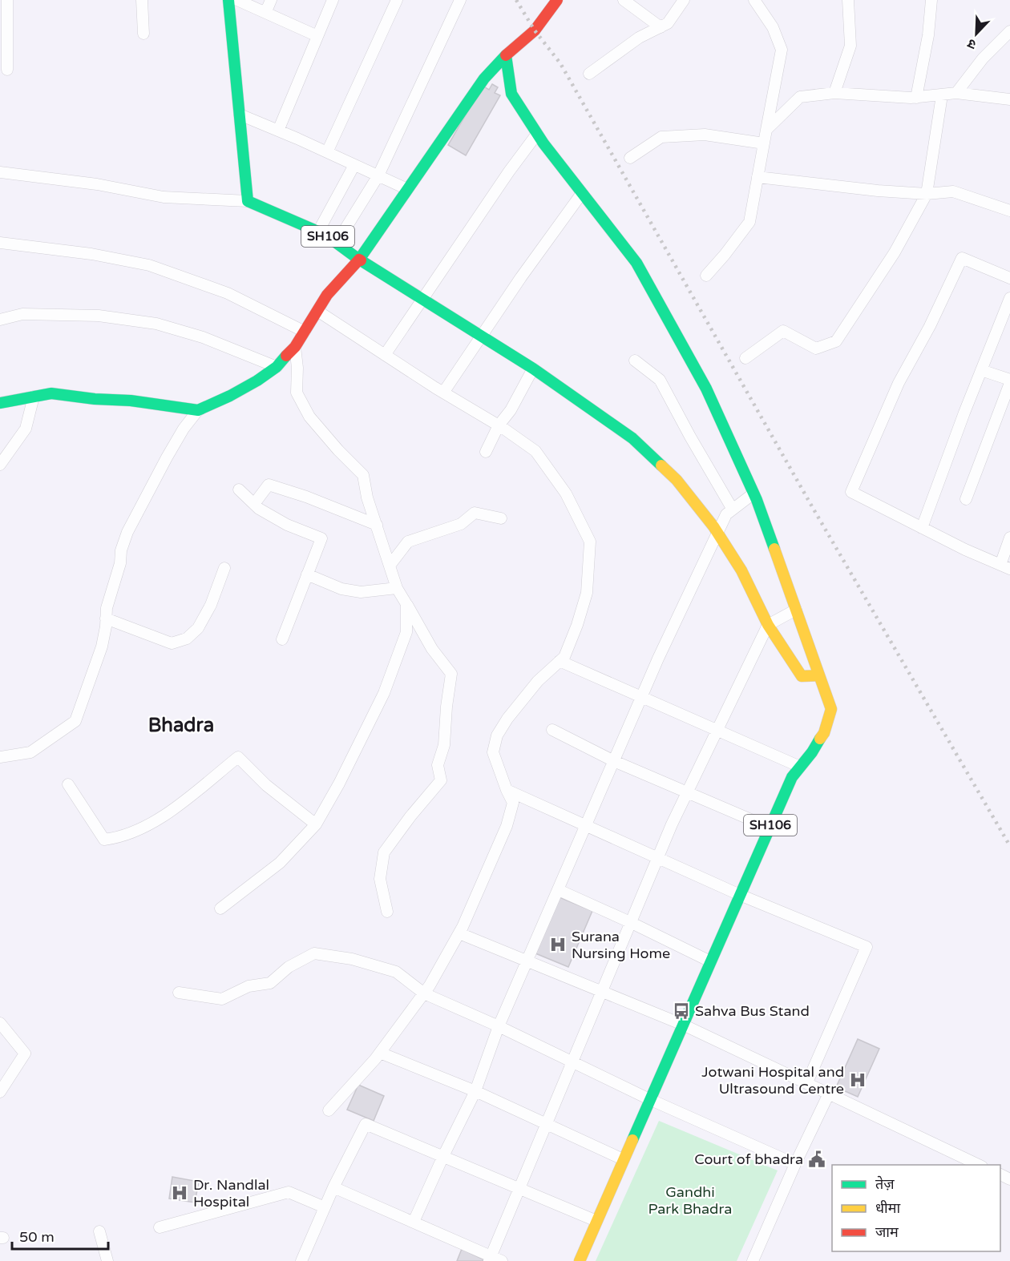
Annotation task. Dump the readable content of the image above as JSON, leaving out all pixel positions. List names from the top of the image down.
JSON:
{
  "streets": {
    "main road": ["SH106"]
  },
  "districts": ["Bhadra"],
  "parks": ["Gandhi Park Bhadra"],
  "places": {
    "hospital": ["Surana Nursing Home", "Jotwani Hospital and Ultrasound Centre", "Dr. Nandlal Hospital"],
    "bus stop": ["Sahva Bus Stand"],
    "public building": ["Court of bhadra"]
  },
  "legend": ["तेज़", "धीमा", "जाम"],
  "scale_bar": "50 m",
  "north": "bottom left"
}
